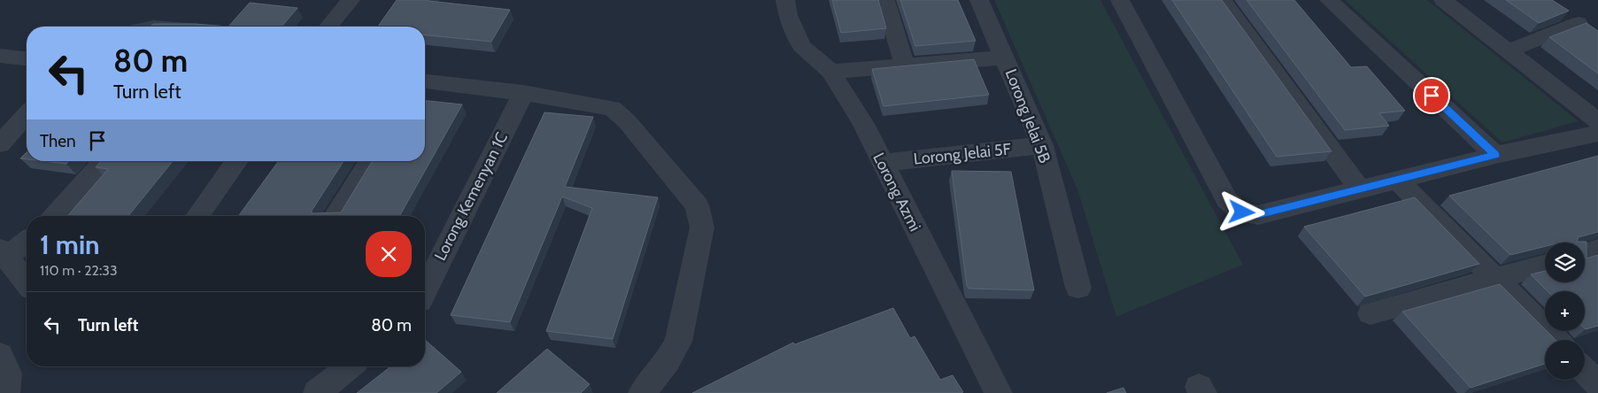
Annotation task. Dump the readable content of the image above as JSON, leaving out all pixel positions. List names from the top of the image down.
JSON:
{
  "streets": {
    "street": [
      "Lorong Jelai 5B",
      "Lorong Jelai 5F",
      "Lorong Azmi",
      "Lorong Kemenyan 1C"
    ]
  },
  "crossings": [
    ["Lorong Jelai 5B", "Lorong Jelai 5F"],
    ["Lorong Jelai 5F", "Lorong Azmi"]
  ],
  "page": {
    "turn": ["80 m", "Turn left"],
    "then": "Then",
    "heading": ["1 min", "110 m · 22:33"],
    "map_buttons": ["+", "−"],
    "list": [
      {
        "name": "Turn left",
        "value": "80 m"
      }
    ]
  }
}
